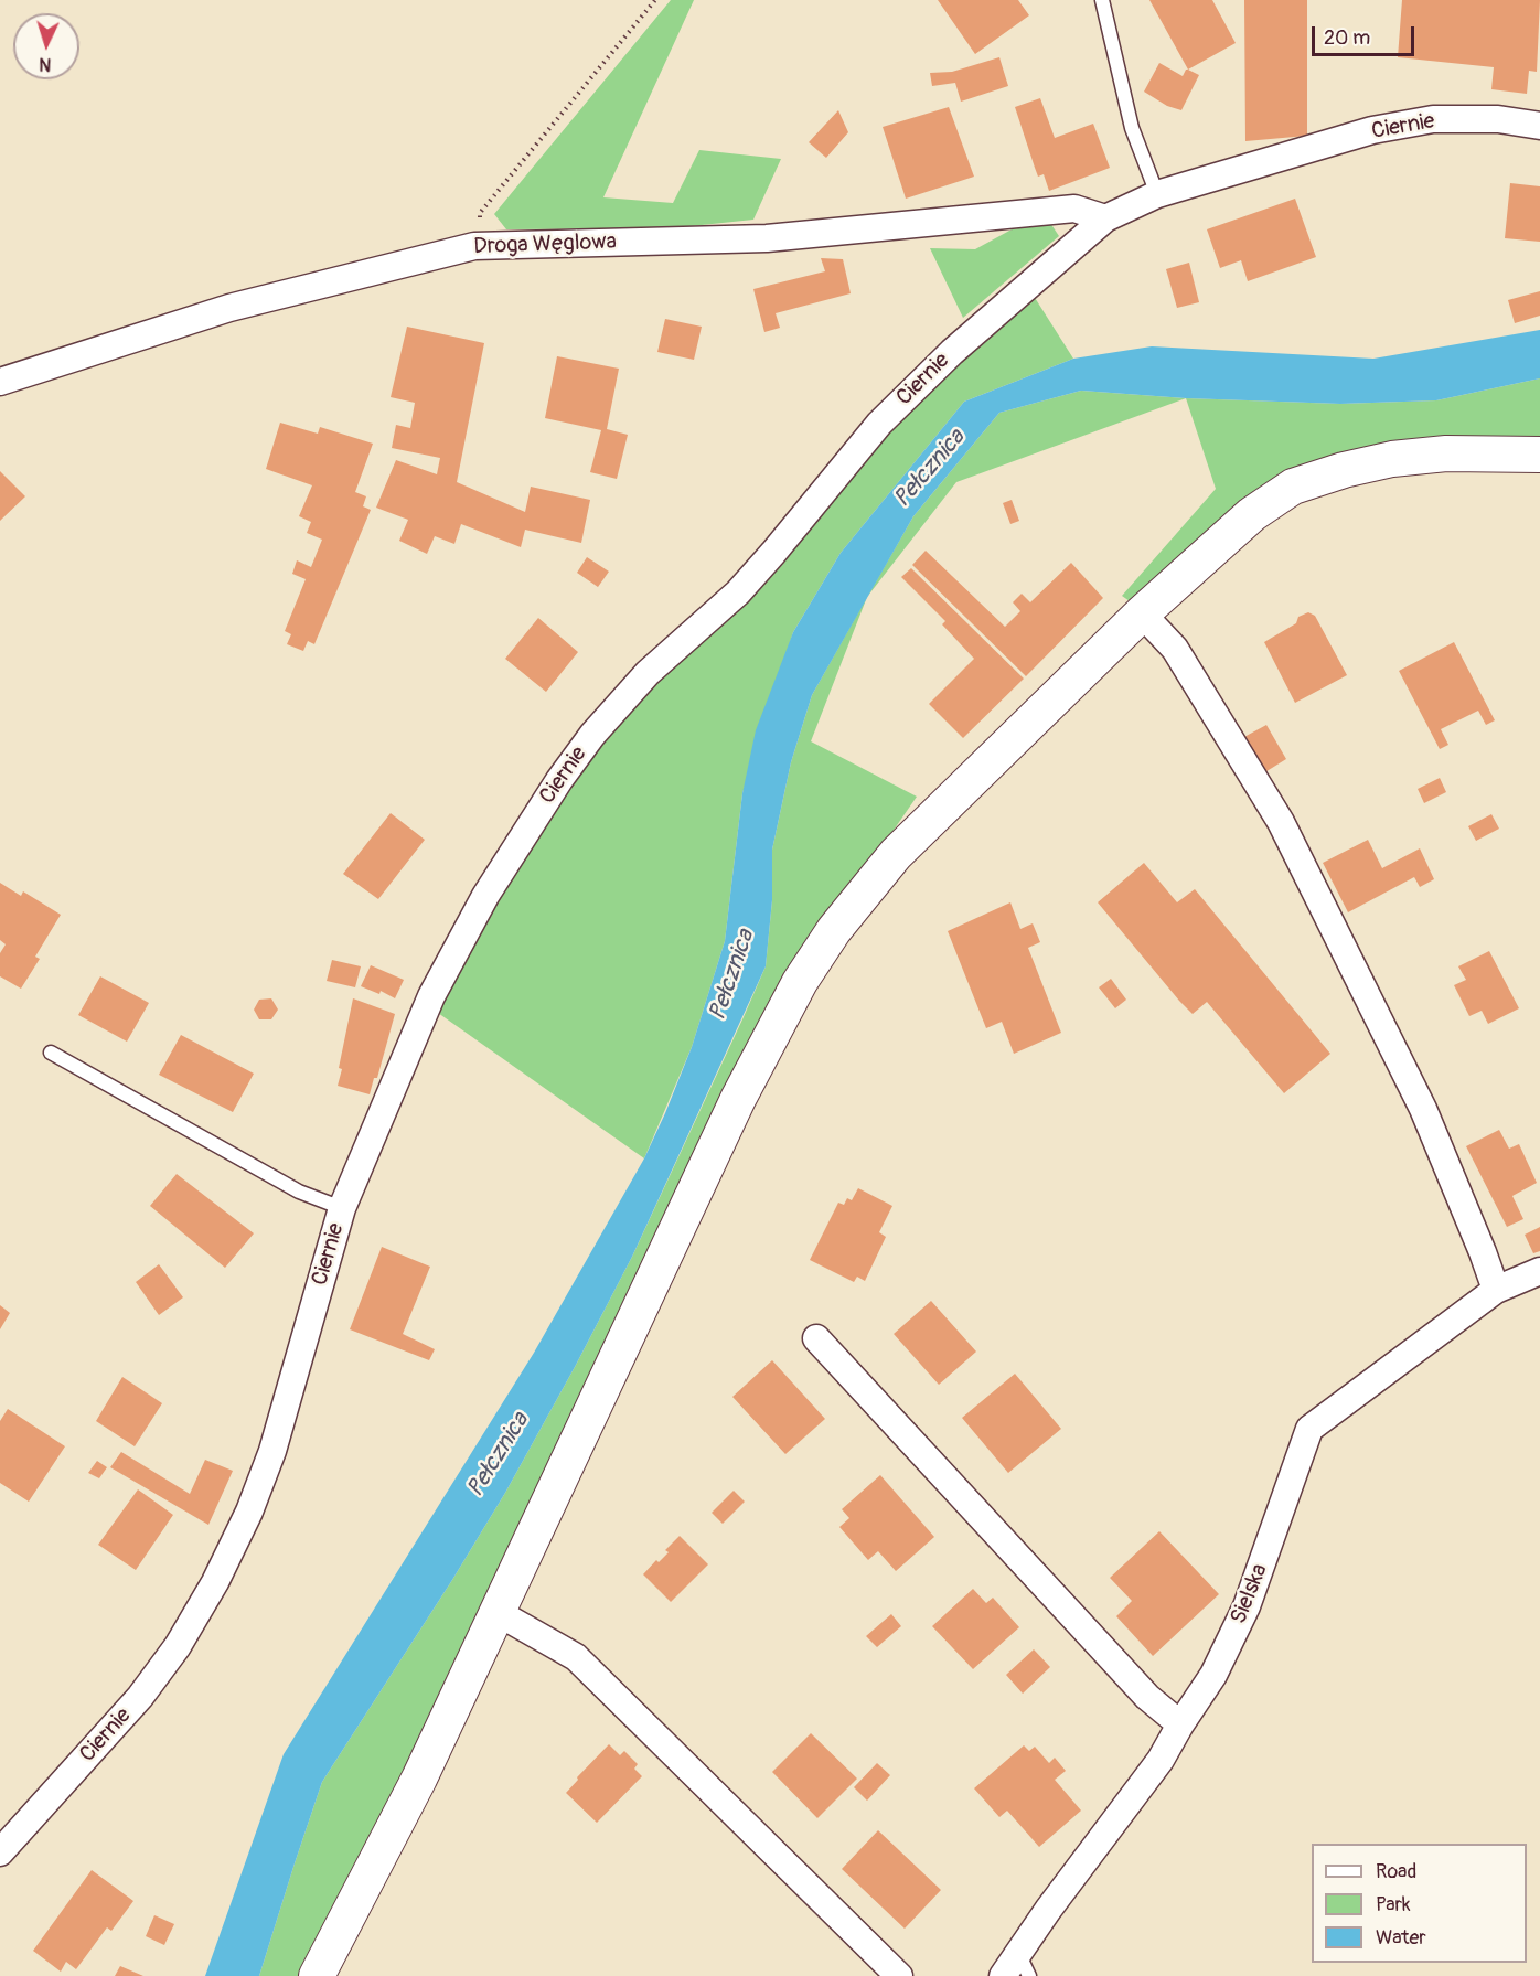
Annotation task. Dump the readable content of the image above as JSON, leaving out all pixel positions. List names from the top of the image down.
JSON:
{
  "streets": {
    "street": ["Ciernie", "Droga Węglowa", "Sielska"]
  },
  "crossings": [
    ["Ciernie", "Droga Węglowa"]
  ],
  "water": ["Pełcznica"],
  "legend": ["Road", "Park", "Water"],
  "scale_bar": "20 m",
  "north": "bottom"
}
